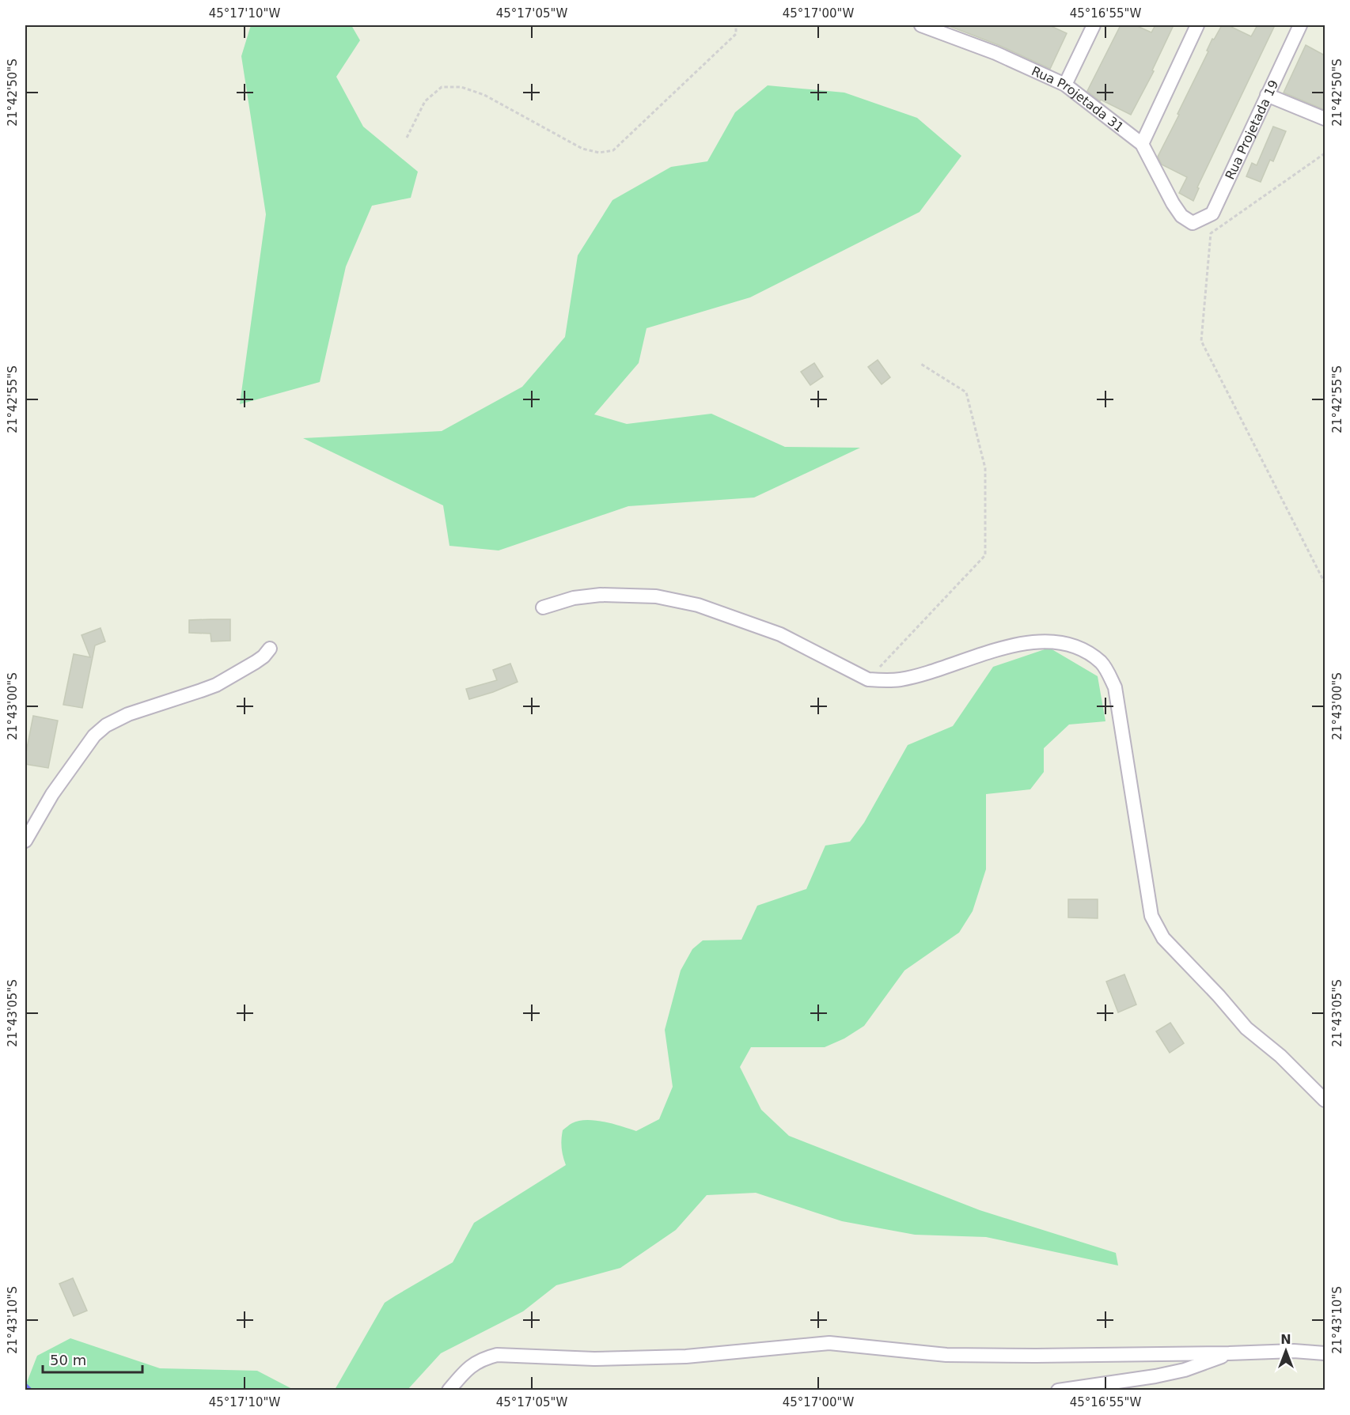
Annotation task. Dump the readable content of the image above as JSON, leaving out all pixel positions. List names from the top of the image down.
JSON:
{
  "streets": {
    "street": ["Rua Projetada 31", "Rua Projetada 19"]
  },
  "crossings": [
    ["Rua Projetada 31", "Rua Projetada 19"]
  ],
  "scale_bar": "50 m",
  "north": "top",
  "coordinates": [
    "45°17'10\"W",
    "45°17'05\"W",
    "45°17'00\"W",
    "45°16'55\"W",
    "21°42'50\"S",
    "21°42'55\"S",
    "21°43'00\"S",
    "21°43'05\"S",
    "21°43'10\"S"
  ]
}
